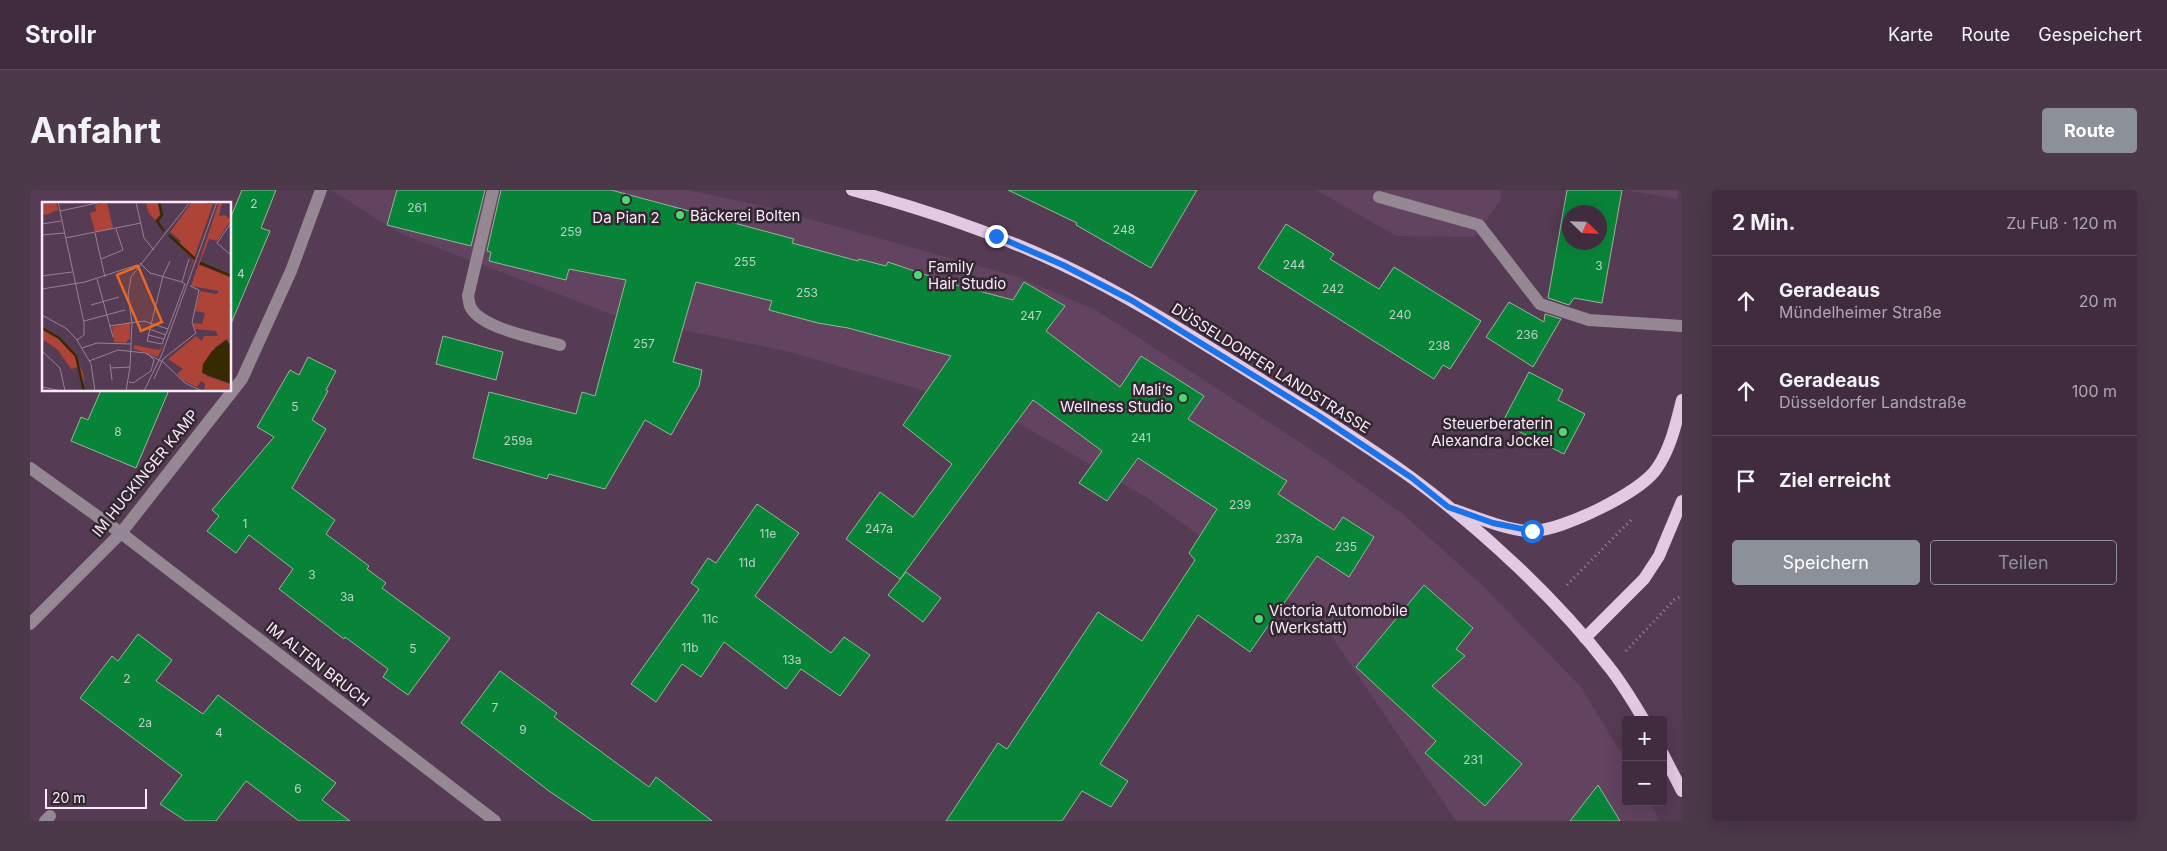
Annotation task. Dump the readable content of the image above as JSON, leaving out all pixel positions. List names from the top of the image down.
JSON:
{
  "streets": {
    "main road": ["DÜSSELDORFER LANDSTRASSE"],
    "street": ["IM HUCKINGER KAMP", "IM ALTEN BRUCH"]
  },
  "crossings": [
    ["IM HUCKINGER KAMP", "IM ALTEN BRUCH"]
  ],
  "places": [
    "Da Pian 2",
    "Bäckerei Bolten",
    "Family Hair Studio",
    "Mali‘s Wellness Studio",
    "Steuerberaterin Alexandra Jockel",
    "Victoria Automobile (Werkstatt)"
  ],
  "house_numbers": [
    "2",
    "261",
    "248",
    "259",
    "255",
    "244",
    "3",
    "4",
    "242",
    "253",
    "240",
    "247",
    "236",
    "257",
    "238",
    "5",
    "8",
    "241",
    "259a",
    "239",
    "1",
    "247a",
    "11e",
    "237a",
    "235",
    "11d",
    "3",
    "3a",
    "11c",
    "11b",
    "5",
    "13a",
    "2",
    "7",
    "2a",
    "9",
    "4",
    "231",
    "6"
  ],
  "scale_bar": "20 m",
  "north": "bottom right",
  "page": {
    "header": "Strollr",
    "nav": ["Karte", "Route", "Gespeichert"],
    "buttons": [
      "Route",
      ["Speichern", "Teilen"]
    ],
    "title": "Anfahrt",
    "heading": ["2 Min.", "Zu Fuß · 120 m"],
    "list": [
      ["Geradeaus", "Mündelheimer Straße", "20 m"],
      ["Geradeaus", "Düsseldorfer Landstraße", "100 m"],
      "Ziel erreicht"
    ],
    "map_buttons": ["+", "−"],
    "scale": "20 m"
  }
}
